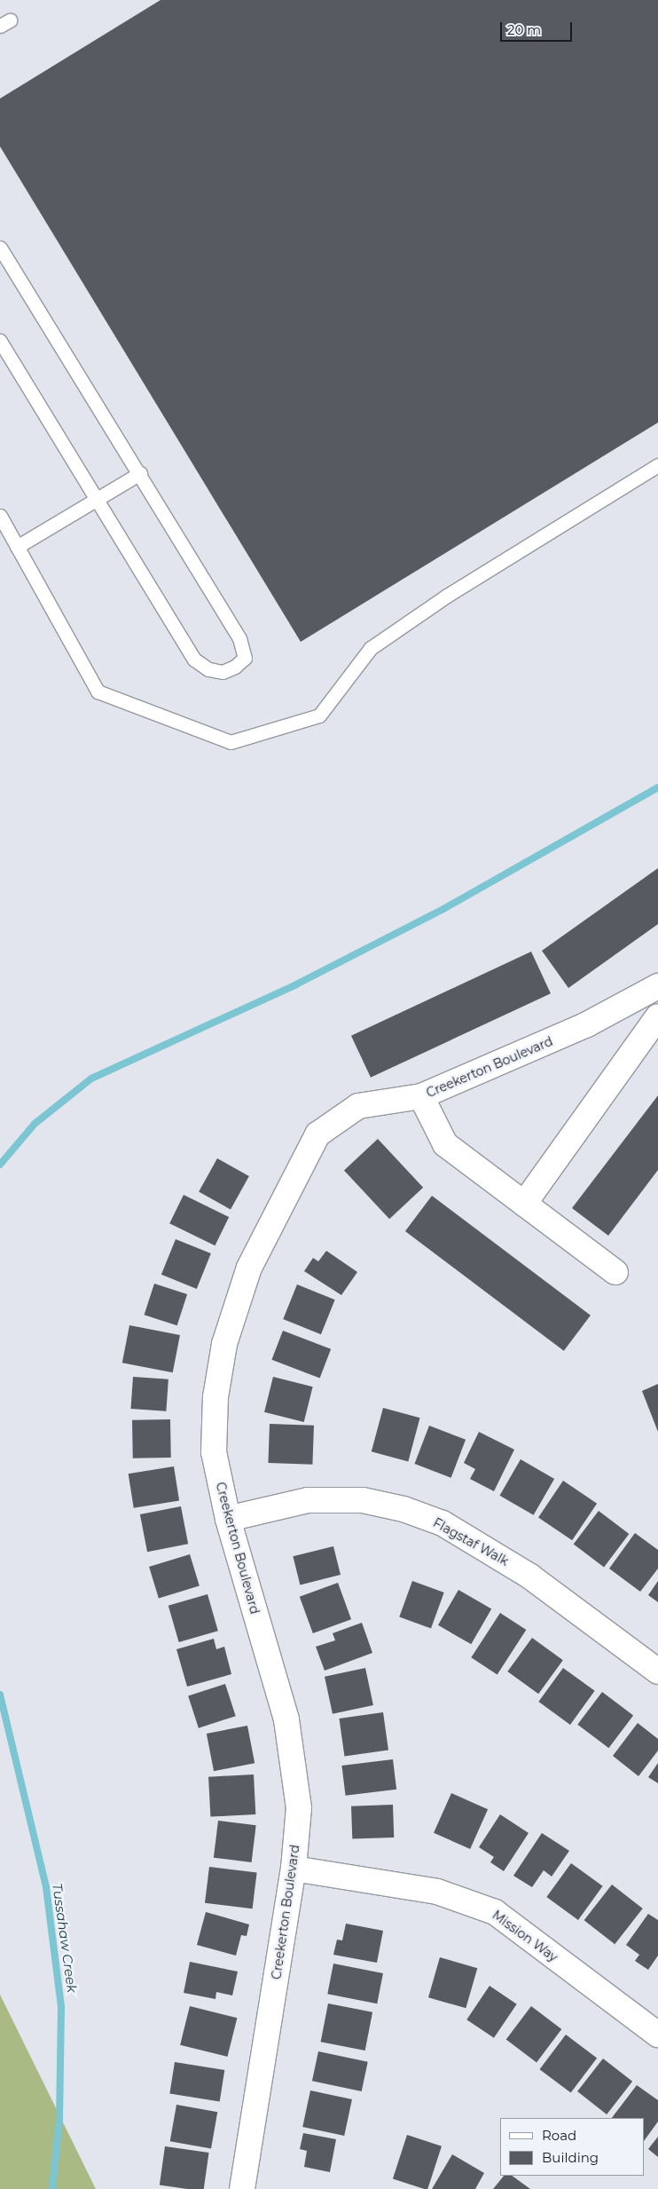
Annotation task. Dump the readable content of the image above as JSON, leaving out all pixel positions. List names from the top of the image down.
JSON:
{
  "streets": {
    "street": ["Creekerton Boulevard", "Flagstaf Walk", "Mission Way"]
  },
  "crossings": [
    ["Creekerton Boulevard", "Flagstaf Walk"],
    ["Creekerton Boulevard", "Mission Way"]
  ],
  "water": ["Tussahaw Creek"],
  "legend": ["Road", "Building"],
  "scale_bar": "20 m"
}
